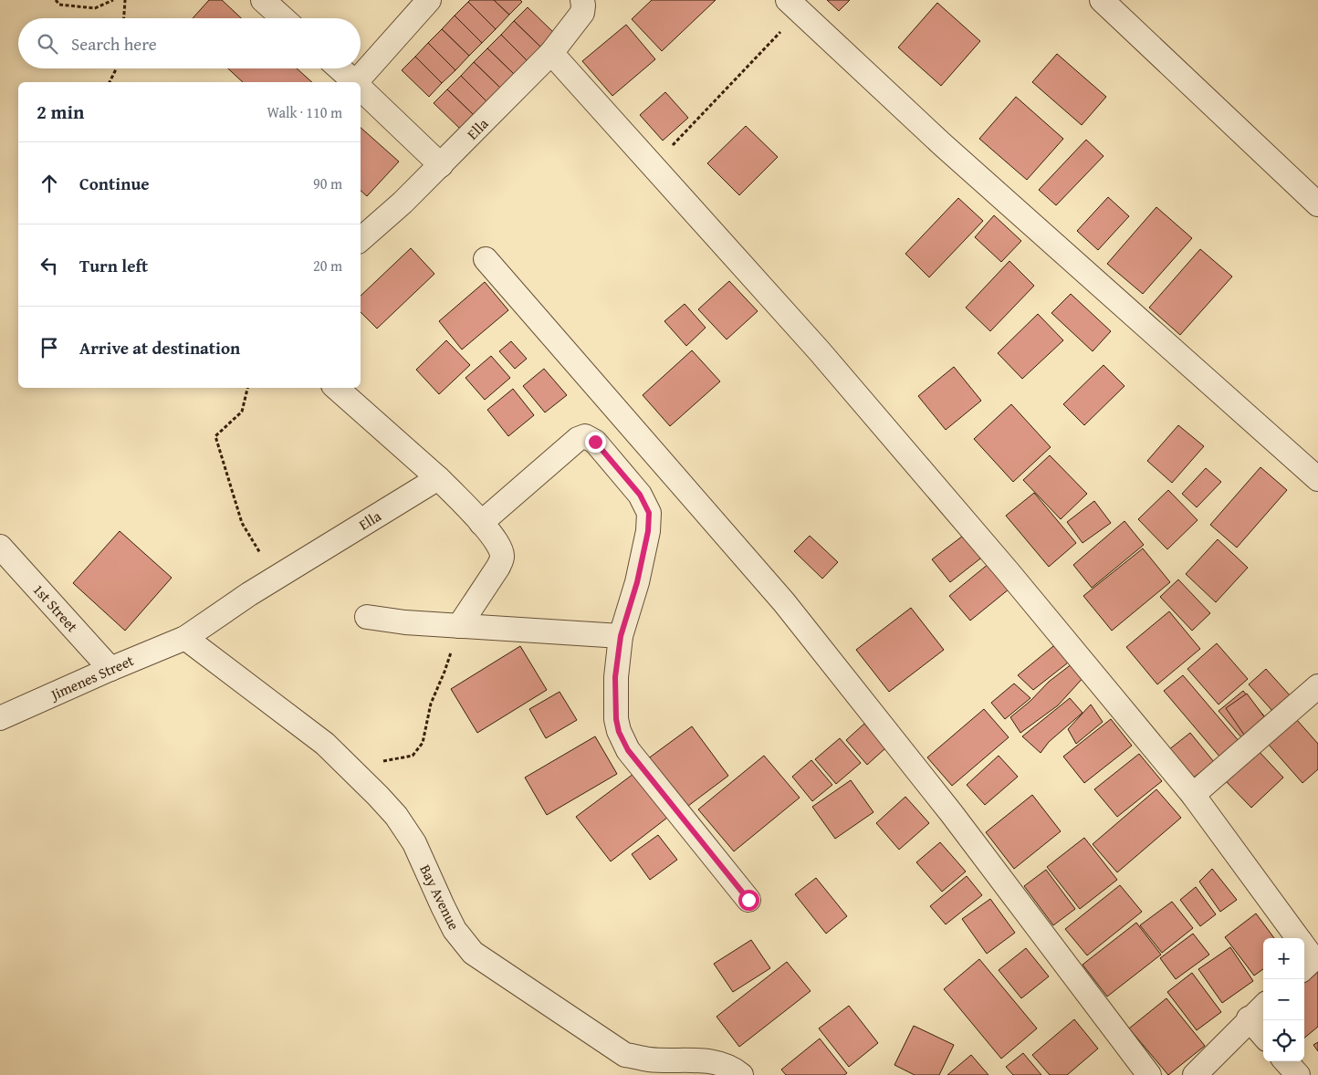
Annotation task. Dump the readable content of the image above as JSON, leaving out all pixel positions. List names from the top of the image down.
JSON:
{
  "streets": {
    "street": [
      "Ella",
      "1st Street",
      "Jimenes Street",
      "Bay Avenue"
    ]
  },
  "crossings": [
    ["Ella", "Jimenes Street"],
    ["Ella", "Bay Avenue"],
    ["1st Street", "Jimenes Street"],
    ["Jimenes Street", "Bay Avenue"]
  ],
  "page": {
    "search": "Search here",
    "heading": ["2 min", "Walk · 110 m"],
    "list": [
      ["Continue", "90 m"],
      ["Turn left", "20 m"],
      "Arrive at destination"
    ],
    "map_buttons": ["+", "−"]
  }
}
